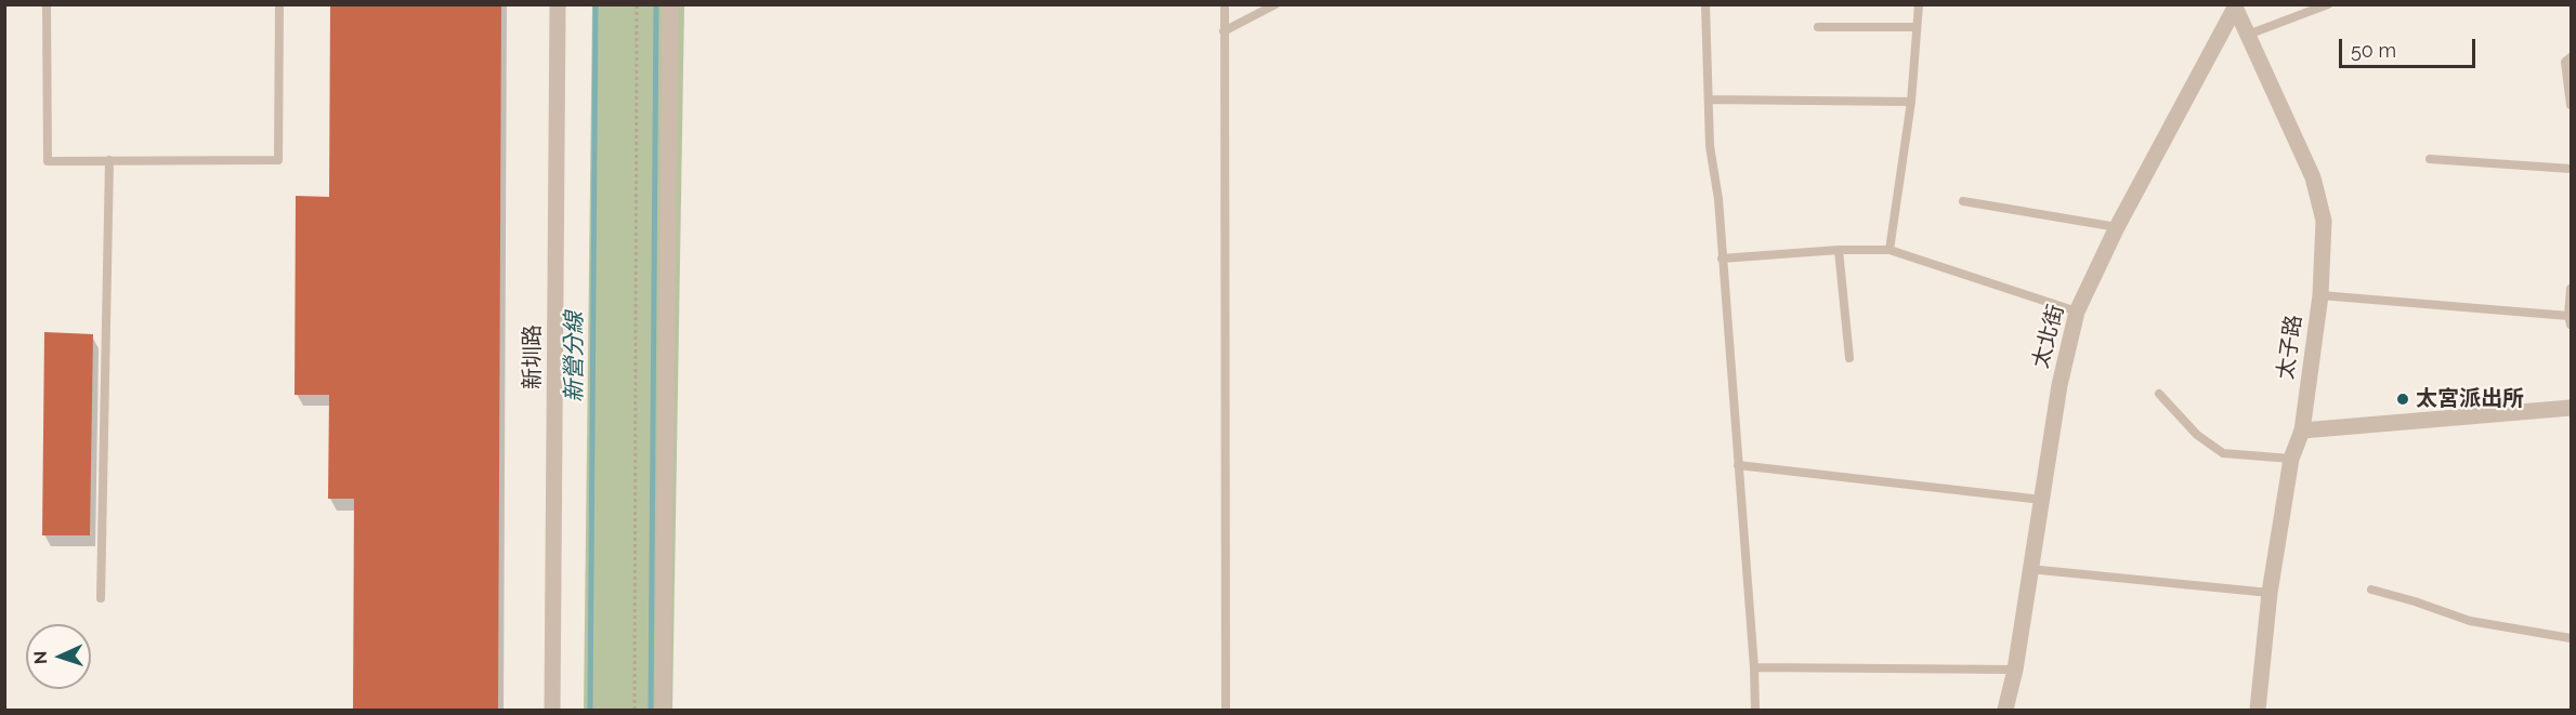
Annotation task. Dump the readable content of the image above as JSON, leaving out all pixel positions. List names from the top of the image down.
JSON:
{
  "streets": {
    "street": ["太北街", "太子路", "新圳路"]
  },
  "crossings": [
    ["太北街", "太子路"]
  ],
  "water": ["新營分線"],
  "places": ["太宮派出所"],
  "scale_bar": "50 m",
  "north": "left"
}
